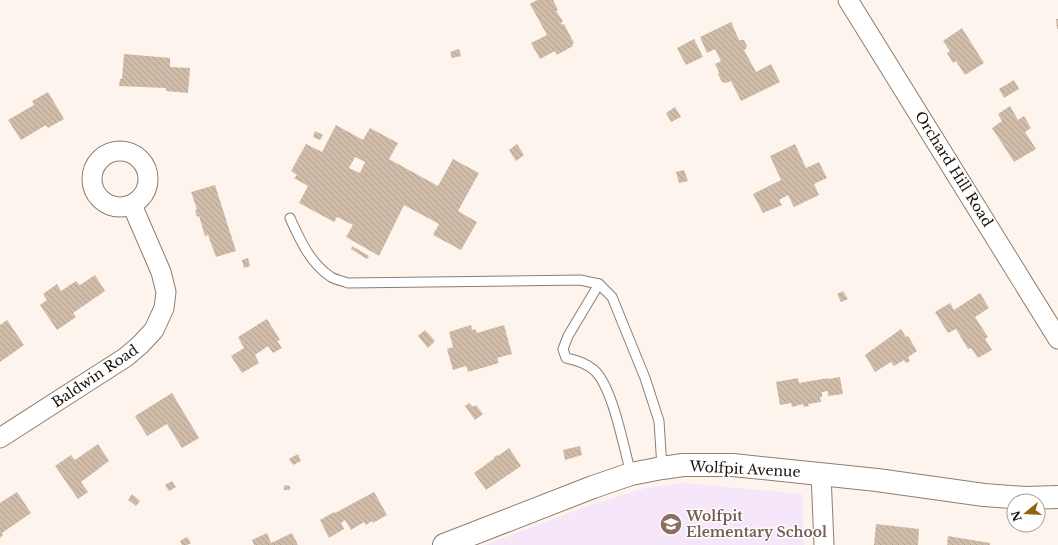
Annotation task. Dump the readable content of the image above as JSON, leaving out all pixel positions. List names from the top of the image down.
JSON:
{
  "streets": {
    "street": ["Orchard Hill Road", "Baldwin Road", "Wolfpit Avenue"]
  },
  "places": {
    "school or university": ["Wolfpit Elementary School"]
  },
  "north": "left"
}
